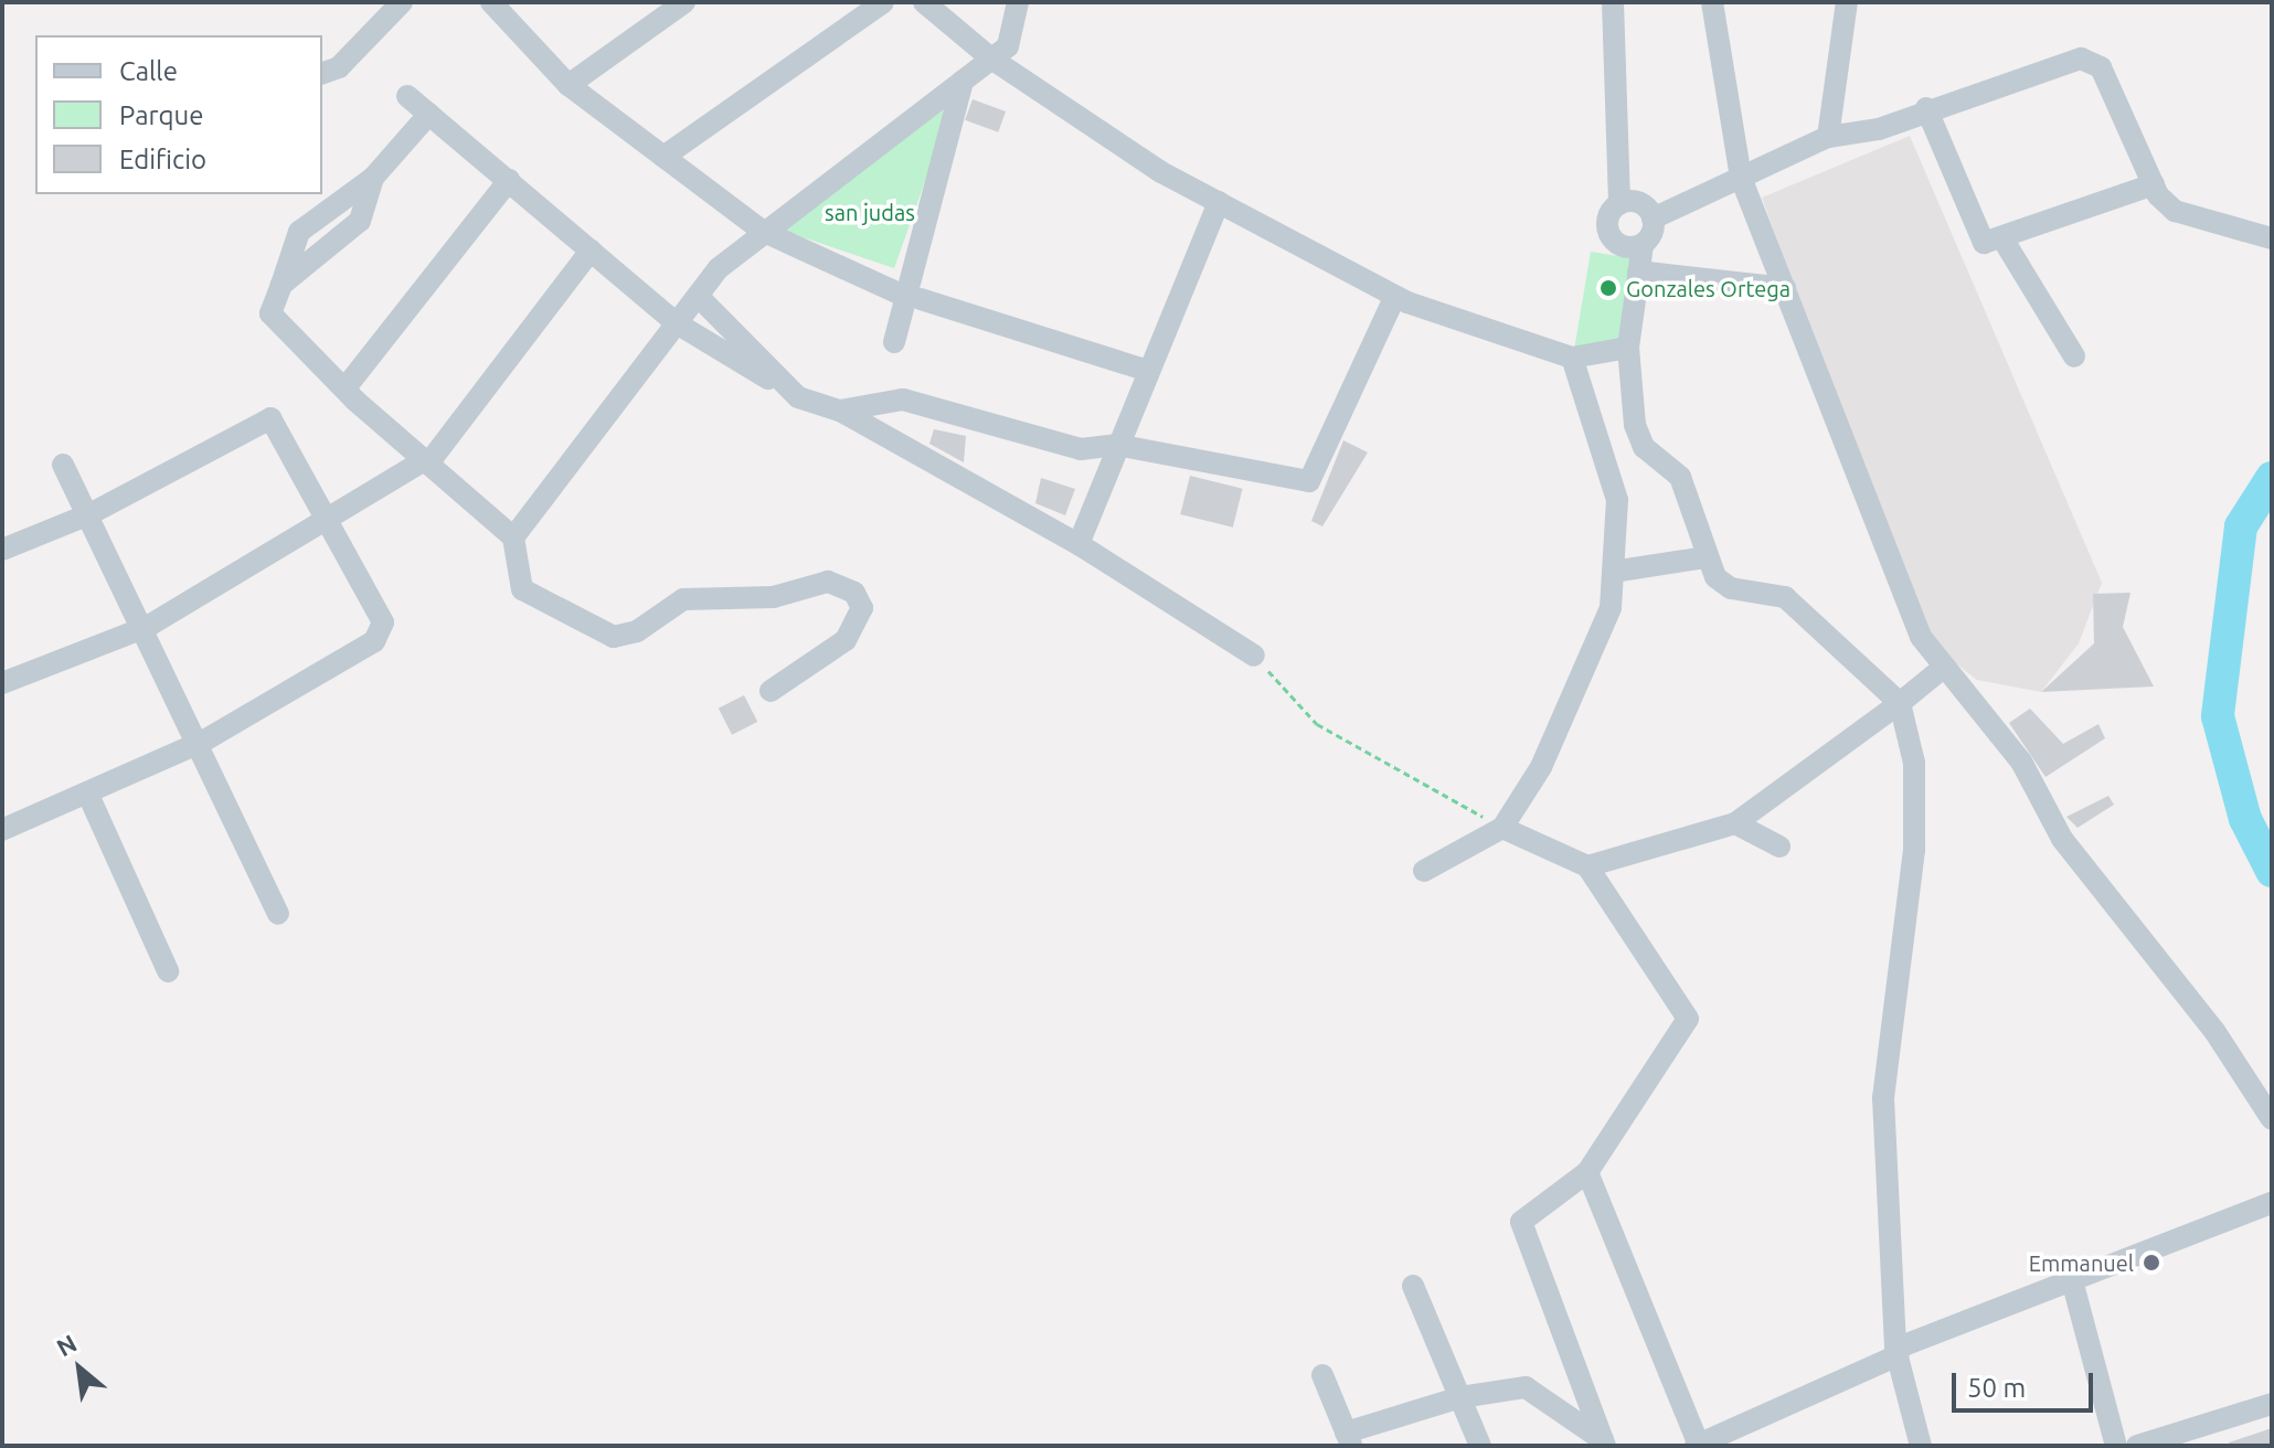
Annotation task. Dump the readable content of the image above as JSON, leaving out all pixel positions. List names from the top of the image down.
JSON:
{
  "parks": ["san judas"],
  "places": ["Gonzales Ortega", "Emmanuel"],
  "legend": ["Calle", "Parque", "Edificio"],
  "scale_bar": "50 m",
  "north": "top left"
}
